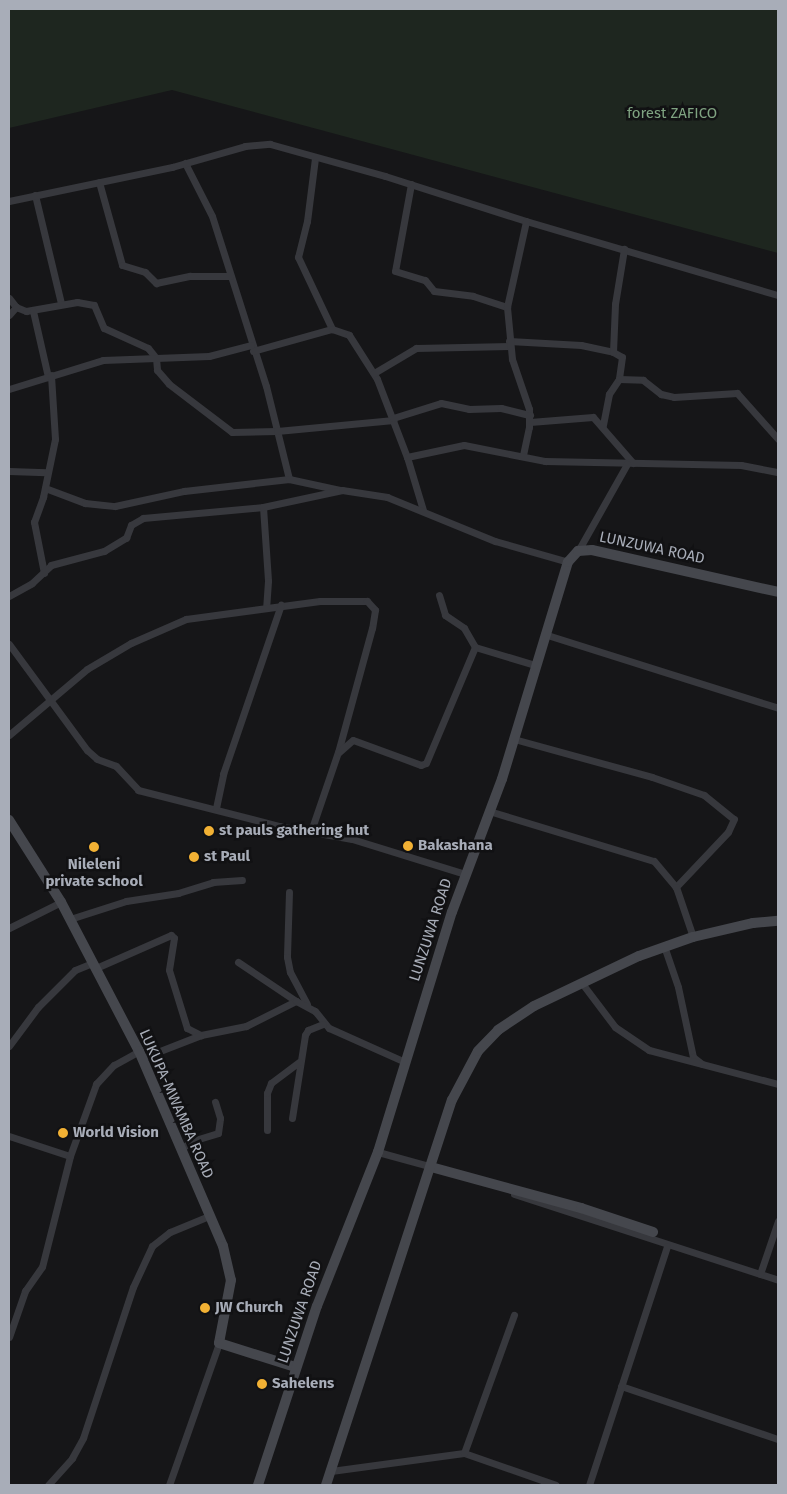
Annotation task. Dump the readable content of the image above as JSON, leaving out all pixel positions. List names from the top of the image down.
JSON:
{
  "streets": {
    "street": ["LUNZUWA ROAD", "LUKUPA-MWAMBA ROAD"]
  },
  "parks": ["forest ZAFICO"],
  "places": [
    "st pauls gathering hut",
    "Bakashana",
    "Nileleni private school",
    "st Paul",
    "World Vision",
    "JW Church",
    "Sahelens"
  ]
}
